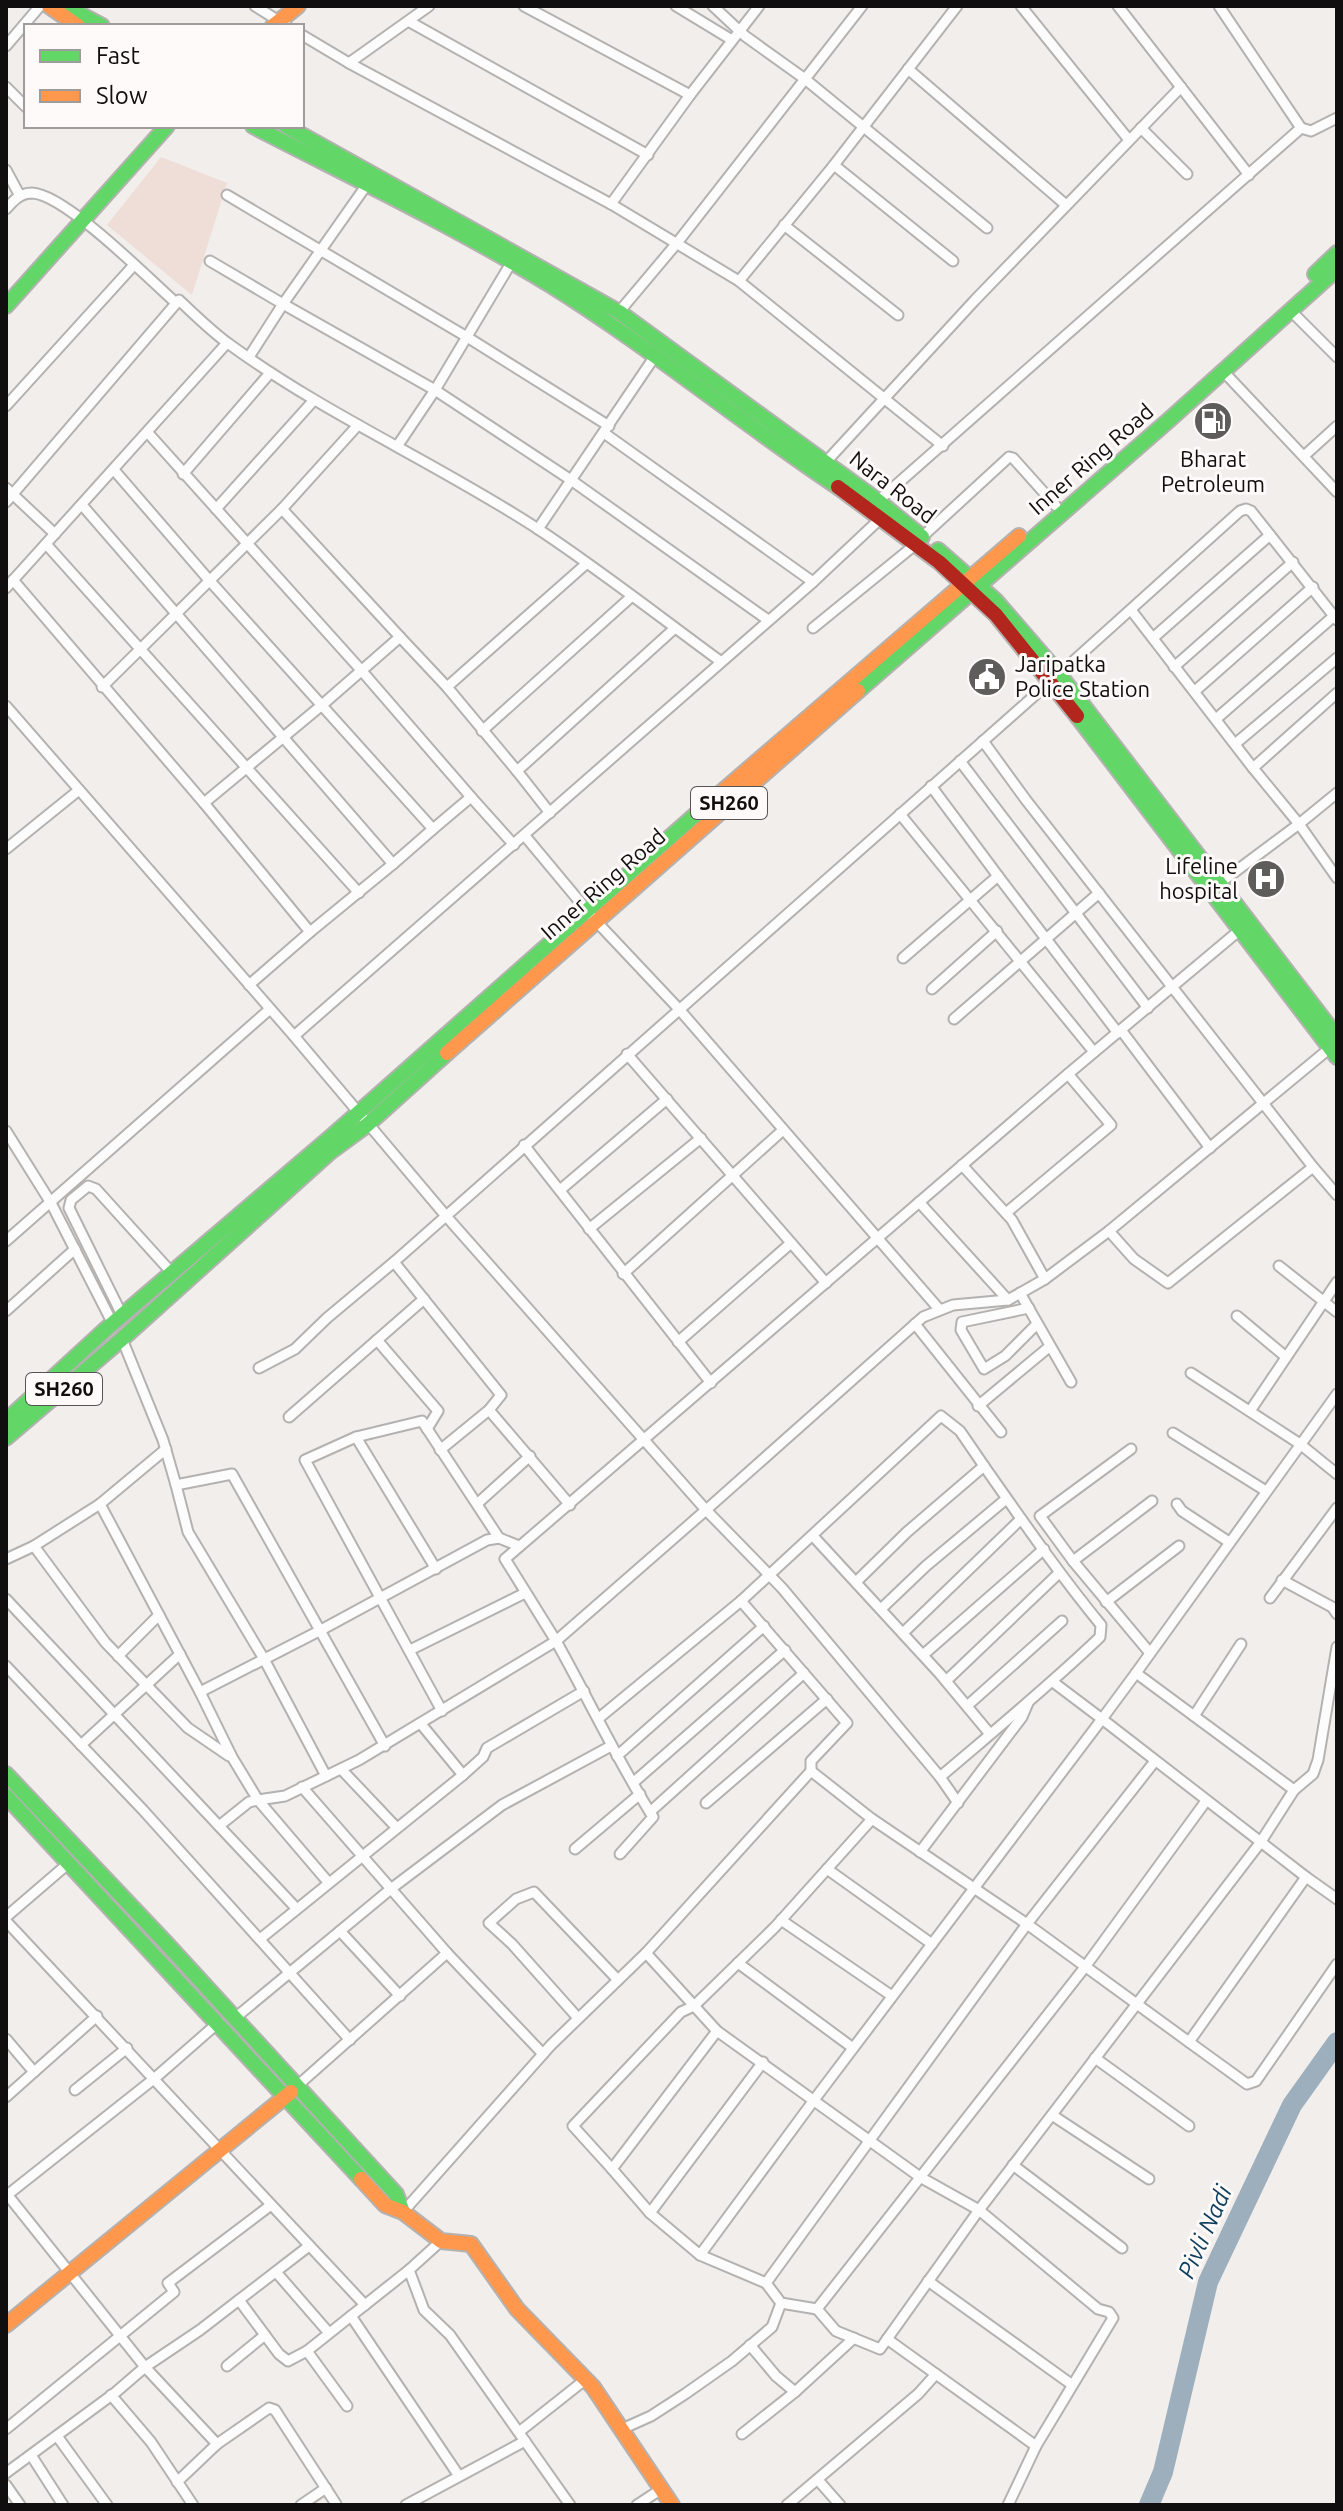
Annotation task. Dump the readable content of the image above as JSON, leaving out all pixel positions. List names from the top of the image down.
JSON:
{
  "streets": {
    "main road": ["Inner Ring Road", "Nara Road", "SH260"]
  },
  "crossings": [
    ["Inner Ring Road", "Nara Road"]
  ],
  "water": ["Pivli Nadi"],
  "places": {
    "fuel station": ["Bharat Petroleum"],
    "public building": ["Jaripatka Police Station"],
    "hospital": ["Lifeline hospital"]
  },
  "legend": ["Fast", "Slow"]
}
